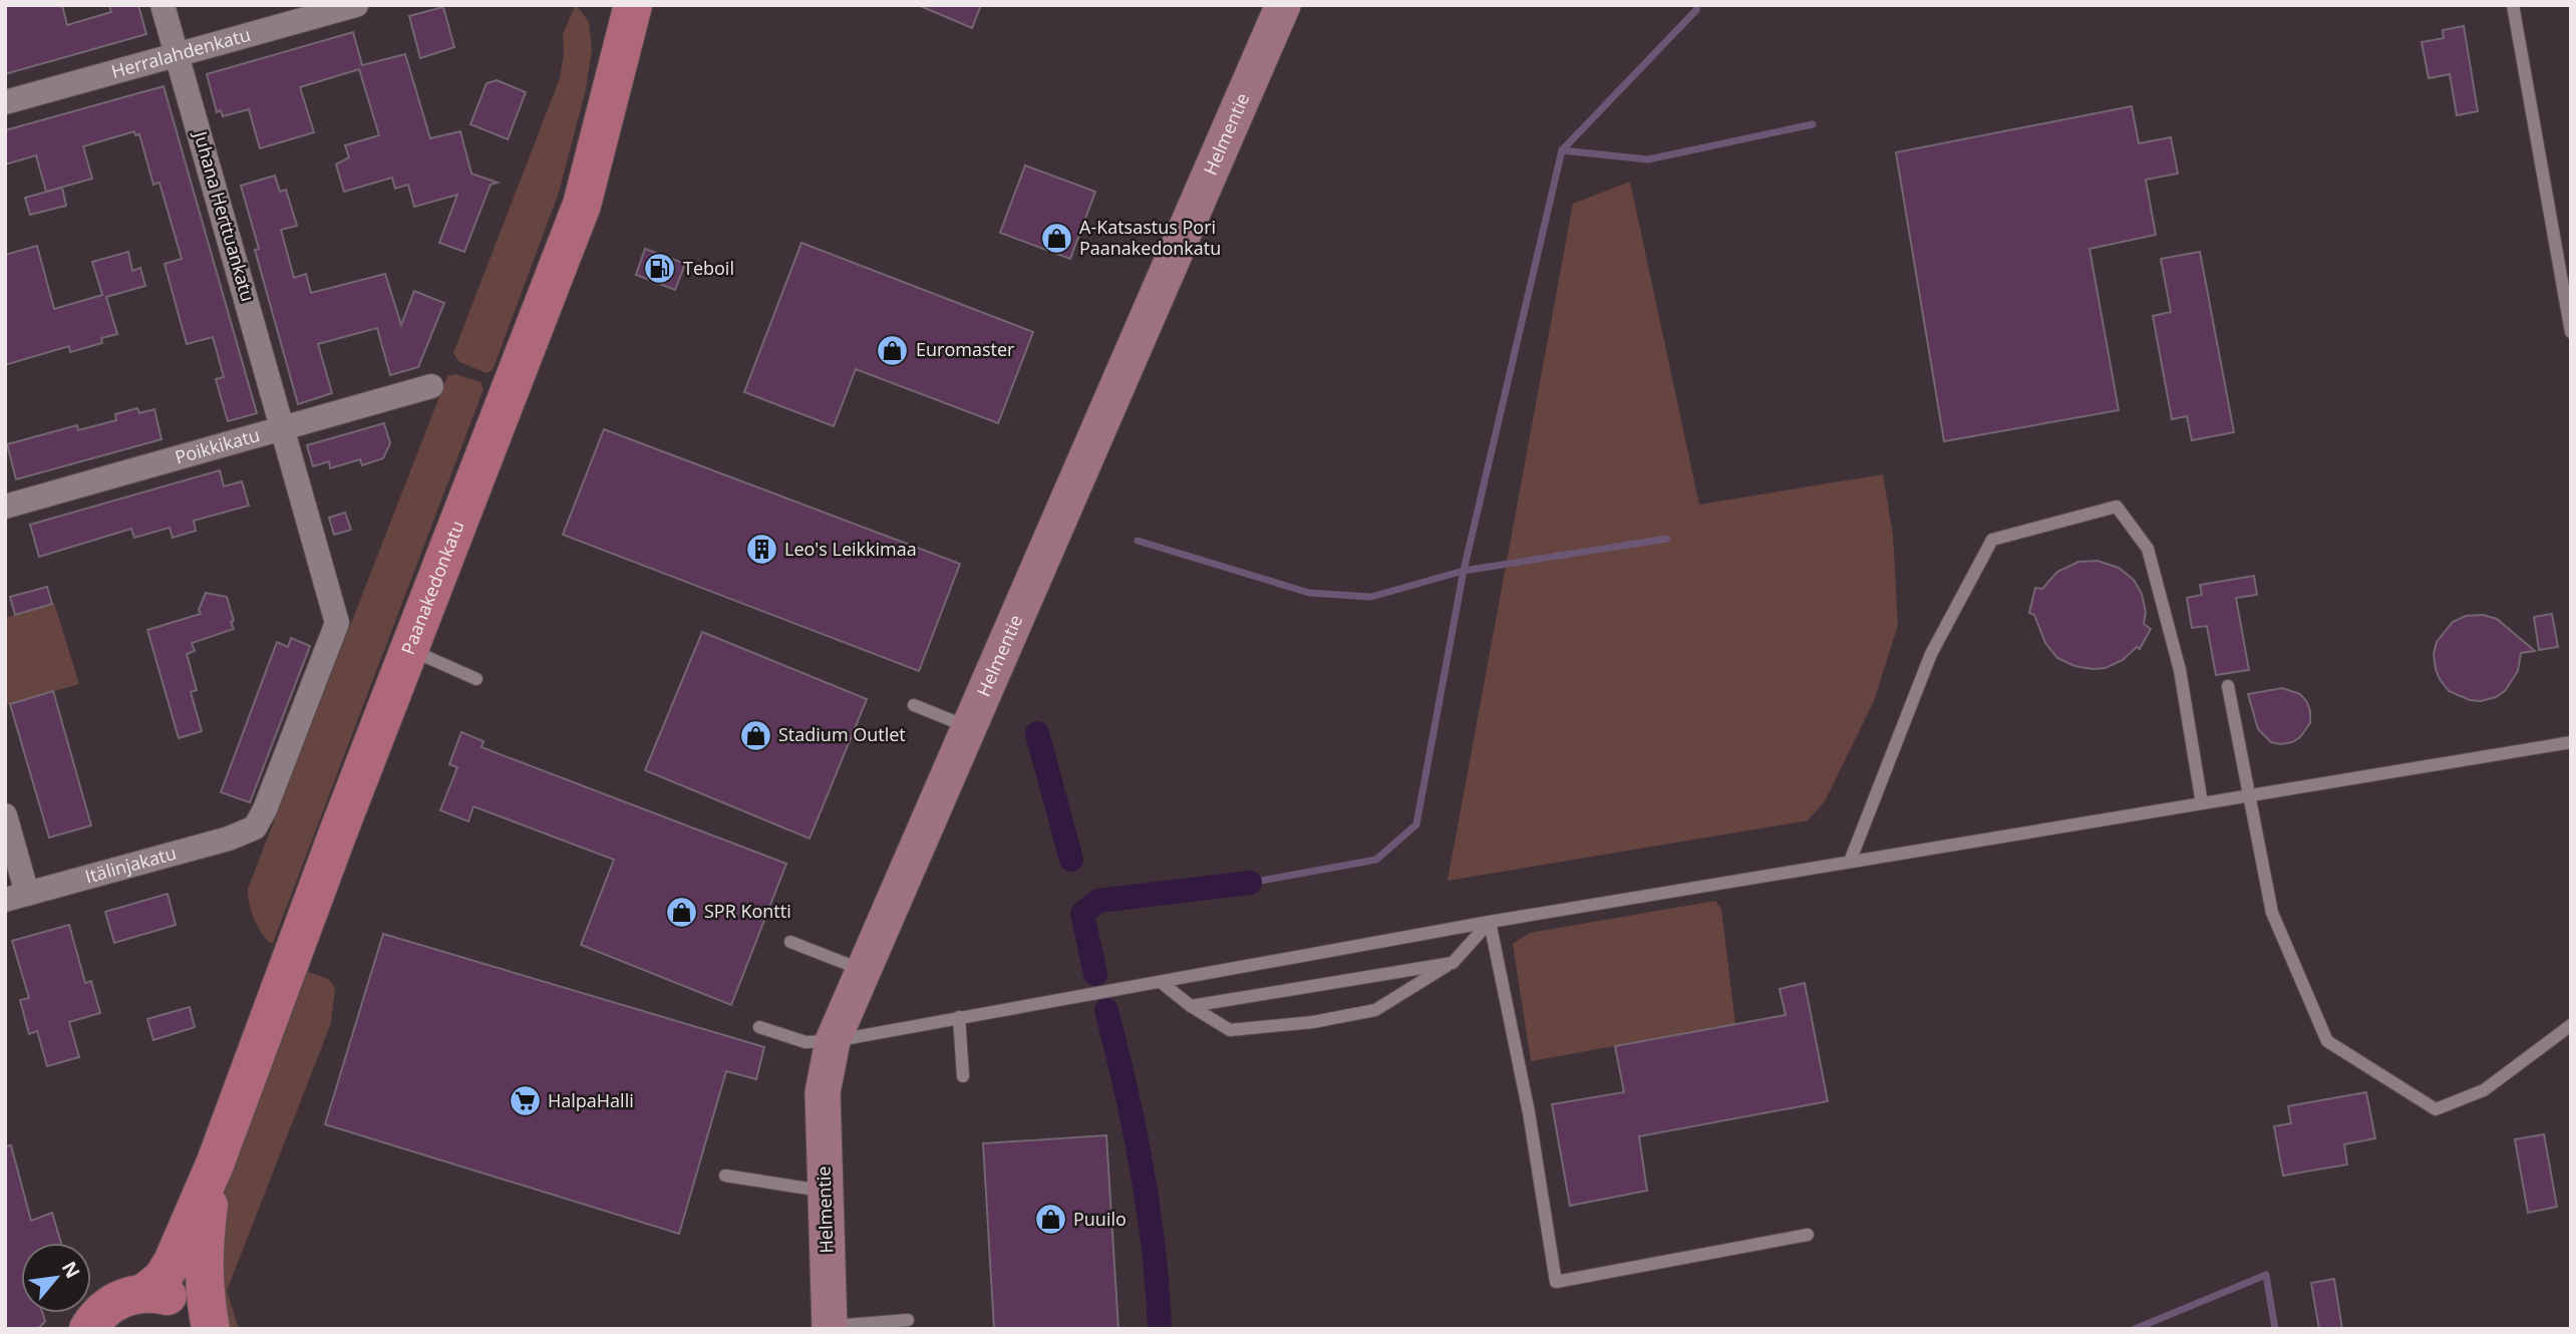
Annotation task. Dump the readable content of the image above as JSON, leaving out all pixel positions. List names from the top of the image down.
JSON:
{
  "streets": {
    "main road": ["Paanakedonkatu"],
    "street": [
      "Herralahdenkatu",
      "Helmentie",
      "Juhana Herttuankatu",
      "Poikkikatu",
      "Itälinjakatu"
    ]
  },
  "crossings": [
    ["Herralahdenkatu", "Juhana Herttuankatu"],
    ["Juhana Herttuankatu", "Poikkikatu"],
    ["Juhana Herttuankatu", "Itälinjakatu"],
    ["Poikkikatu", "Itälinjakatu"]
  ],
  "places": {
    "shop": [
      "A-Katsastus Pori Paanakedonkatu",
      "Euromaster",
      "Stadium Outlet",
      "SPR Kontti",
      "Puuilo"
    ],
    "fuel station": ["Teboil"],
    "building": ["Leo's Leikkimaa"],
    "supermarket": ["HalpaHalli"]
  },
  "north": "top right"
}
